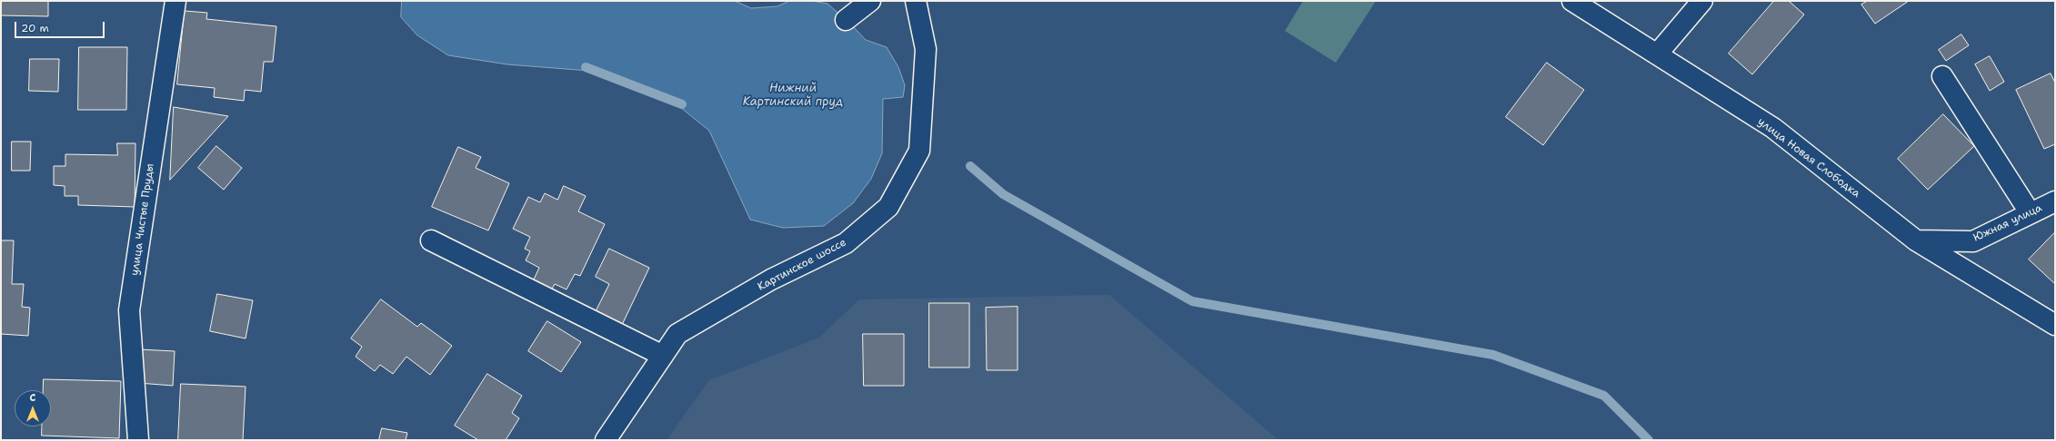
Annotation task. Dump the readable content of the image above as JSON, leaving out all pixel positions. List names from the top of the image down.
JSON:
{
  "streets": {
    "street": [
      "улица Новая Слободка",
      "улица Чистые Пруды",
      "Южная улица",
      "Картинское шоссе"
    ]
  },
  "crossings": [
    ["улица Новая Слободка", "Южная улица"]
  ],
  "water": ["Нижний Картинский пруд"],
  "scale_bar": "20 m",
  "north": "top"
}
